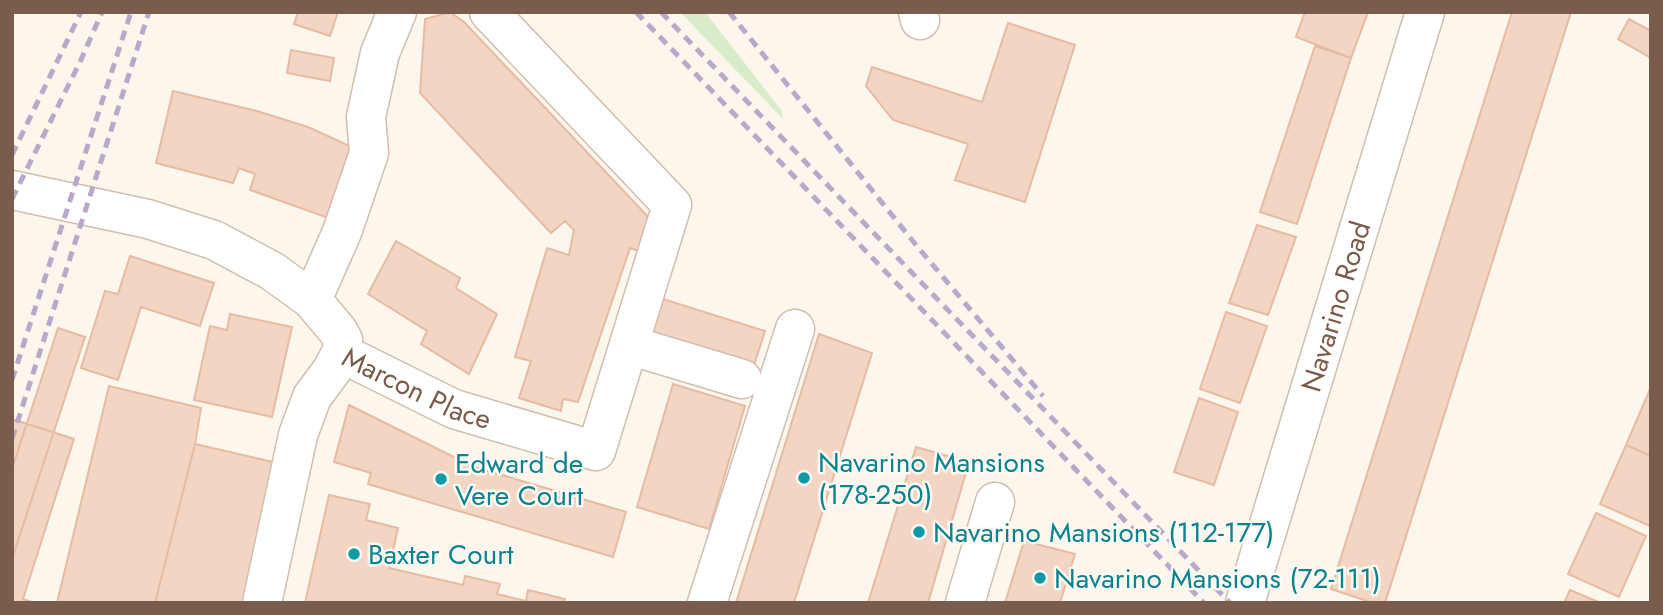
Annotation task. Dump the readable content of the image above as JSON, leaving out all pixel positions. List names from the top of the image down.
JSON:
{
  "streets": {
    "street": ["Navarino Road", "Marcon Place"]
  },
  "places": [
    "Navarino Mansions (178-250)",
    "Edward de Vere Court",
    "Navarino Mansions (112-177)",
    "Baxter Court",
    "Navarino Mansions (72-111)"
  ]
}
